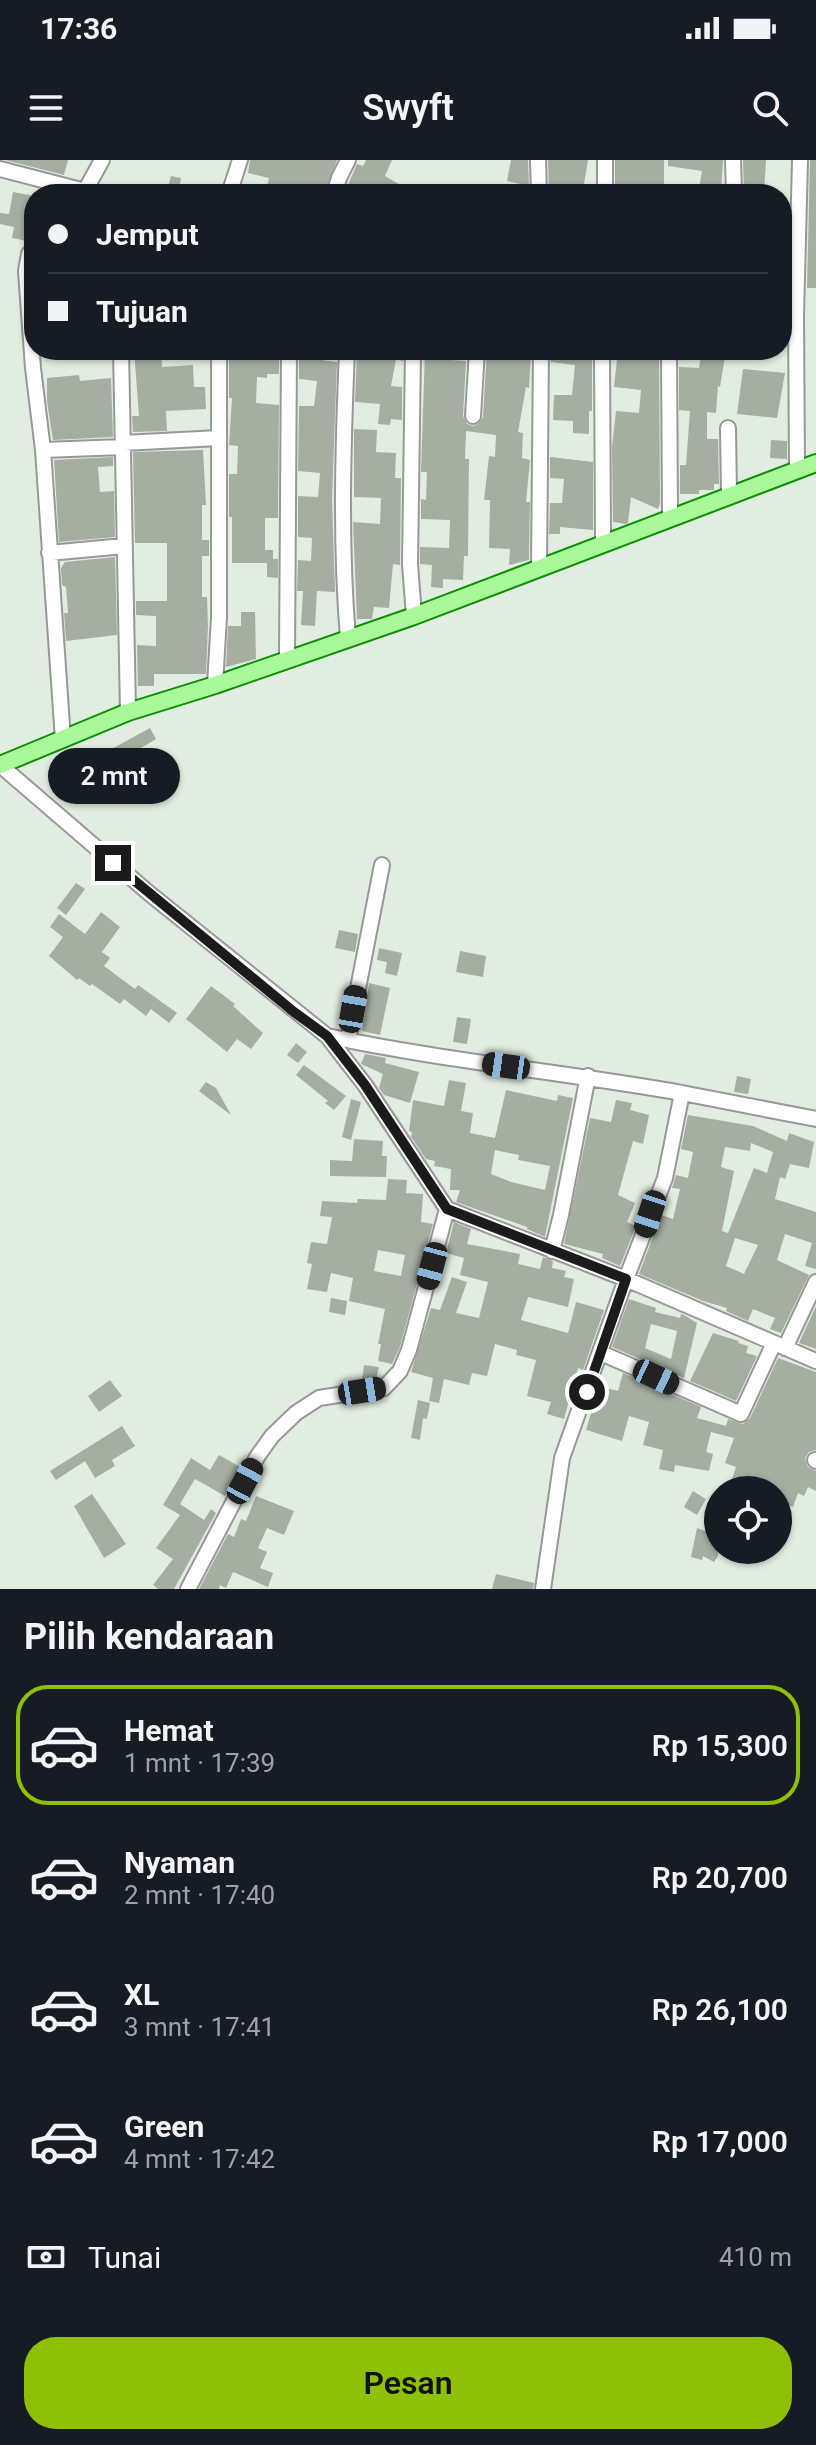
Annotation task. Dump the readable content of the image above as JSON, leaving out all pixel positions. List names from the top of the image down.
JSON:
{
  "page": {
    "status": "17:36",
    "header": "Swyft",
    "banner": ["Jemput", "Tujuan"],
    "bubble": "2 mnt",
    "heading": "Pilih kendaraan",
    "list": [
      {
        "name": "Hemat",
        "note": "1 mnt · 17:39",
        "value": "Rp 15,300"
      },
      {
        "name": "Nyaman",
        "note": "2 mnt · 17:40",
        "value": "Rp 20,700"
      },
      {
        "name": "XL",
        "note": "3 mnt · 17:41",
        "value": "Rp 26,100"
      },
      {
        "name": "Green",
        "note": "4 mnt · 17:42",
        "value": "Rp 17,000"
      }
    ],
    "pay": ["Tunai", "410 m"],
    "buttons": "Pesan"
  }
}
